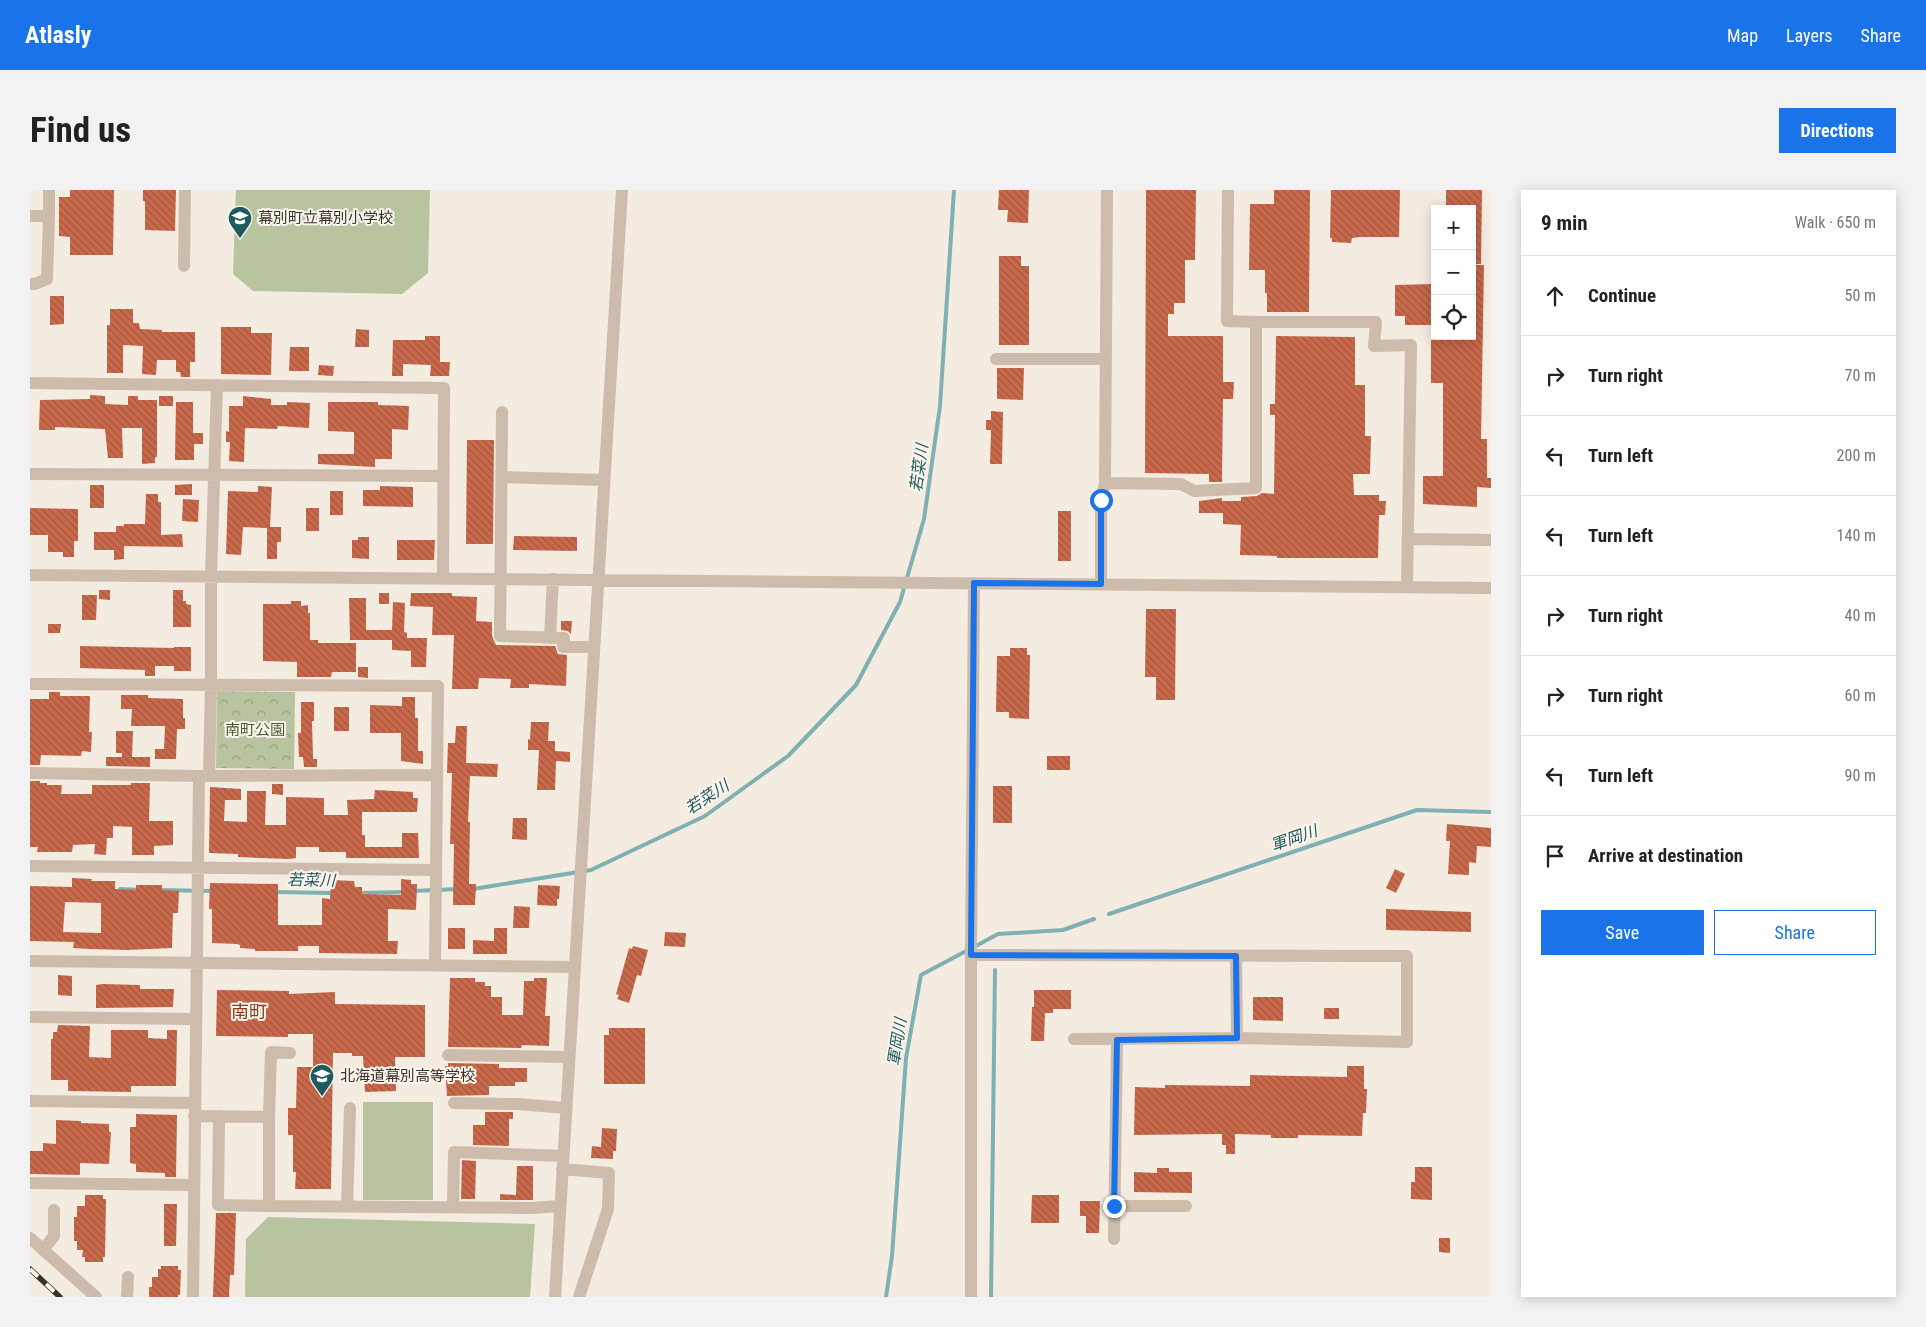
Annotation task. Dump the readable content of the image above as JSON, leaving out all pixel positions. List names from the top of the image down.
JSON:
{
  "districts": ["南町"],
  "water": ["若菜川", "軍岡川"],
  "parks": ["南町公園"],
  "places": {
    "school or university": ["幕別町立幕別小学校", "北海道幕別高等学校"]
  },
  "page": {
    "header": "Atlasly",
    "nav": ["Map", "Layers", "Share"],
    "buttons": [
      "Directions",
      ["Save", "Share"]
    ],
    "title": "Find us",
    "heading": ["9 min", "Walk · 650 m"],
    "map_buttons": ["+", "−"],
    "list": [
      ["Continue", "50 m"],
      ["Turn right", "70 m"],
      ["Turn left", "200 m"],
      ["Turn left", "140 m"],
      ["Turn right", "40 m"],
      ["Turn right", "60 m"],
      ["Turn left", "90 m"],
      "Arrive at destination"
    ]
  }
}
